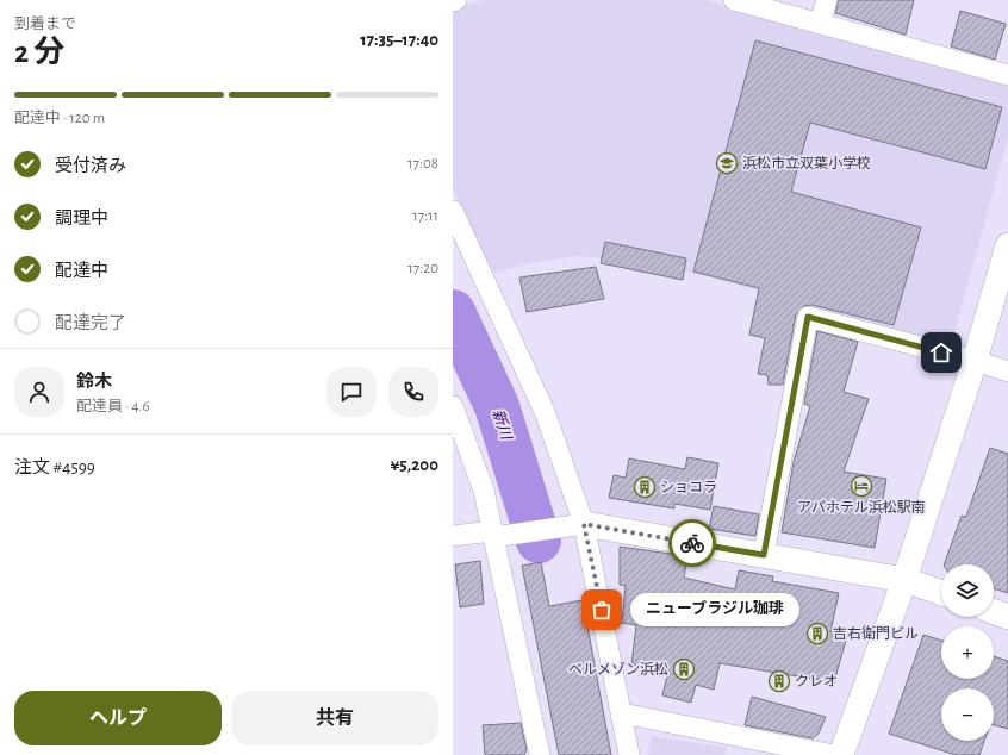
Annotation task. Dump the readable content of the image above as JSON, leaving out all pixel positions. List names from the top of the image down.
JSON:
{
  "water": ["新川"],
  "places": {
    "school or university": ["浜松市立双葉小学校"],
    "hotel": ["アパホテル浜松駅南"],
    "building": [
      "ショコラ",
      "吉右衛門ビル",
      "ベルメゾン浜松",
      "クレオ"
    ],
    "other": ["ニューブラジル珈琲"]
  },
  "page": {
    "heading": ["2 分", "到着まで", "17:35–17:40"],
    "panel": [
      "鈴木",
      "配達員 · 4.6",
      "注文 #4599",
      "¥5,200"
    ],
    "bar": "配達中 · 120 m",
    "list": [
      ["受付済み", "17:08"],
      ["調理中", "17:11"],
      ["配達中", "17:20"],
      "配達完了"
    ],
    "map_buttons": ["+", "−"],
    "bubble": "ニューブラジル珈琲",
    "buttons": ["ヘルプ", "共有"]
  }
}
